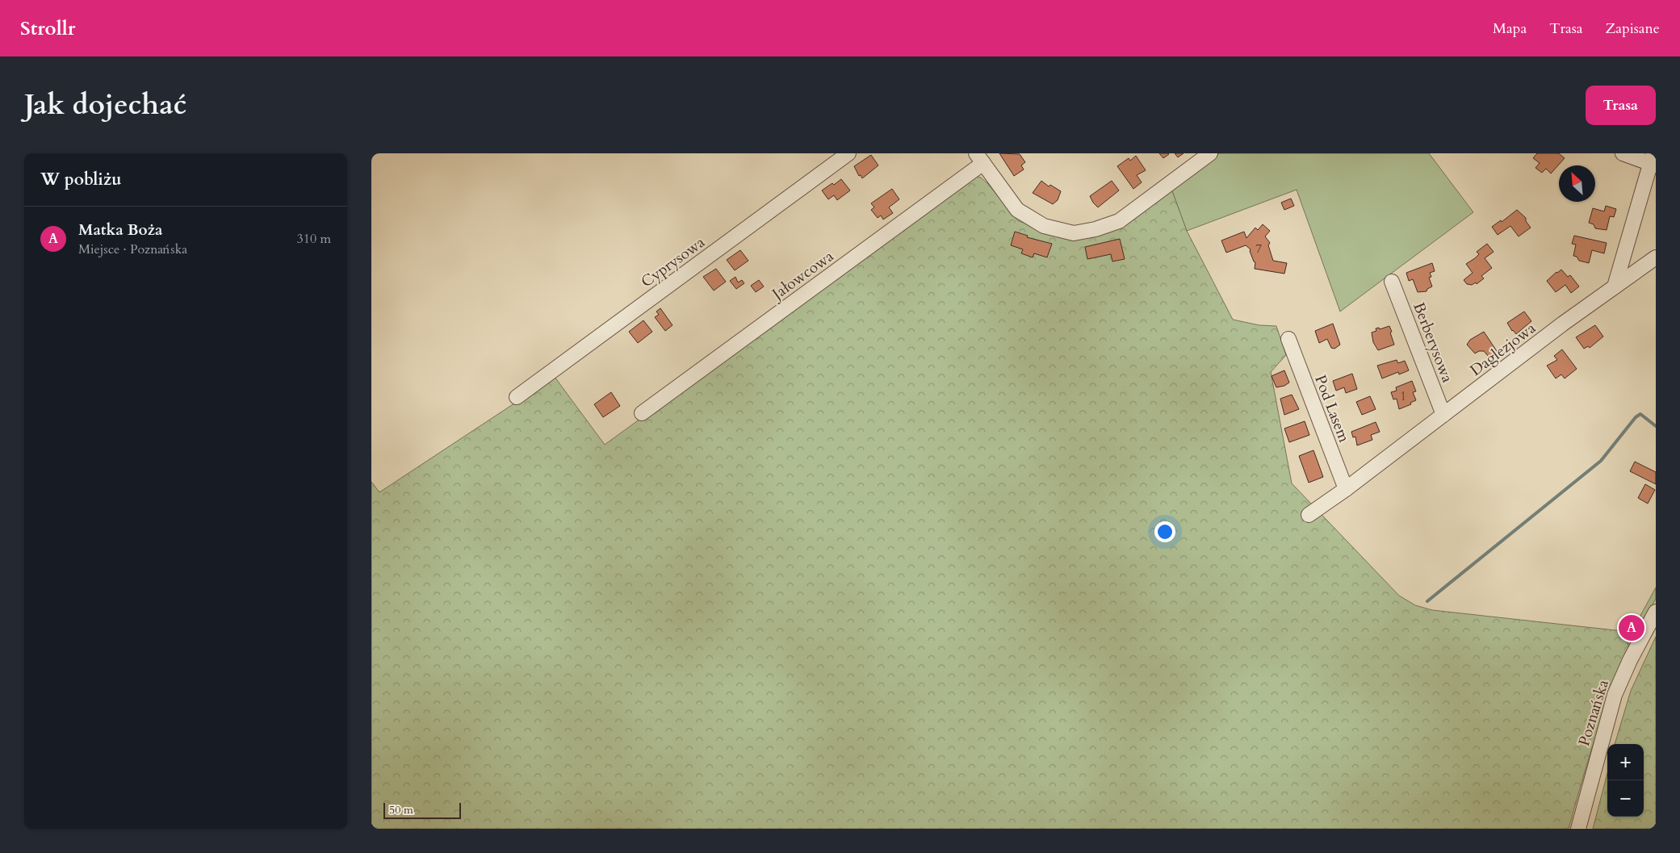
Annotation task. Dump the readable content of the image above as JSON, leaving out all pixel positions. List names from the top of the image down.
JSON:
{
  "streets": {
    "street": [
      "Cyprysowa",
      "Jałowcowa",
      "Berberysowa",
      "Daglezjowa",
      "Pod Lasem",
      "Poznańska"
    ]
  },
  "crossings": [
    ["Berberysowa", "Daglezjowa"],
    ["Daglezjowa", "Pod Lasem"]
  ],
  "house_numbers": ["7", "1"],
  "scale_bar": "50 m",
  "north": "top left",
  "page": {
    "header": "Strollr",
    "nav": ["Mapa", "Trasa", "Zapisane"],
    "title": "Jak dojechać",
    "buttons": "Trasa",
    "heading": "W pobliżu",
    "list": [
      {
        "mark": "A",
        "name": "Matka Boża",
        "note": "Miejsce · Poznańska",
        "value": "310 m"
      }
    ],
    "pins": "A",
    "map_buttons": ["+", "−"],
    "scale": "50 m"
  }
}
